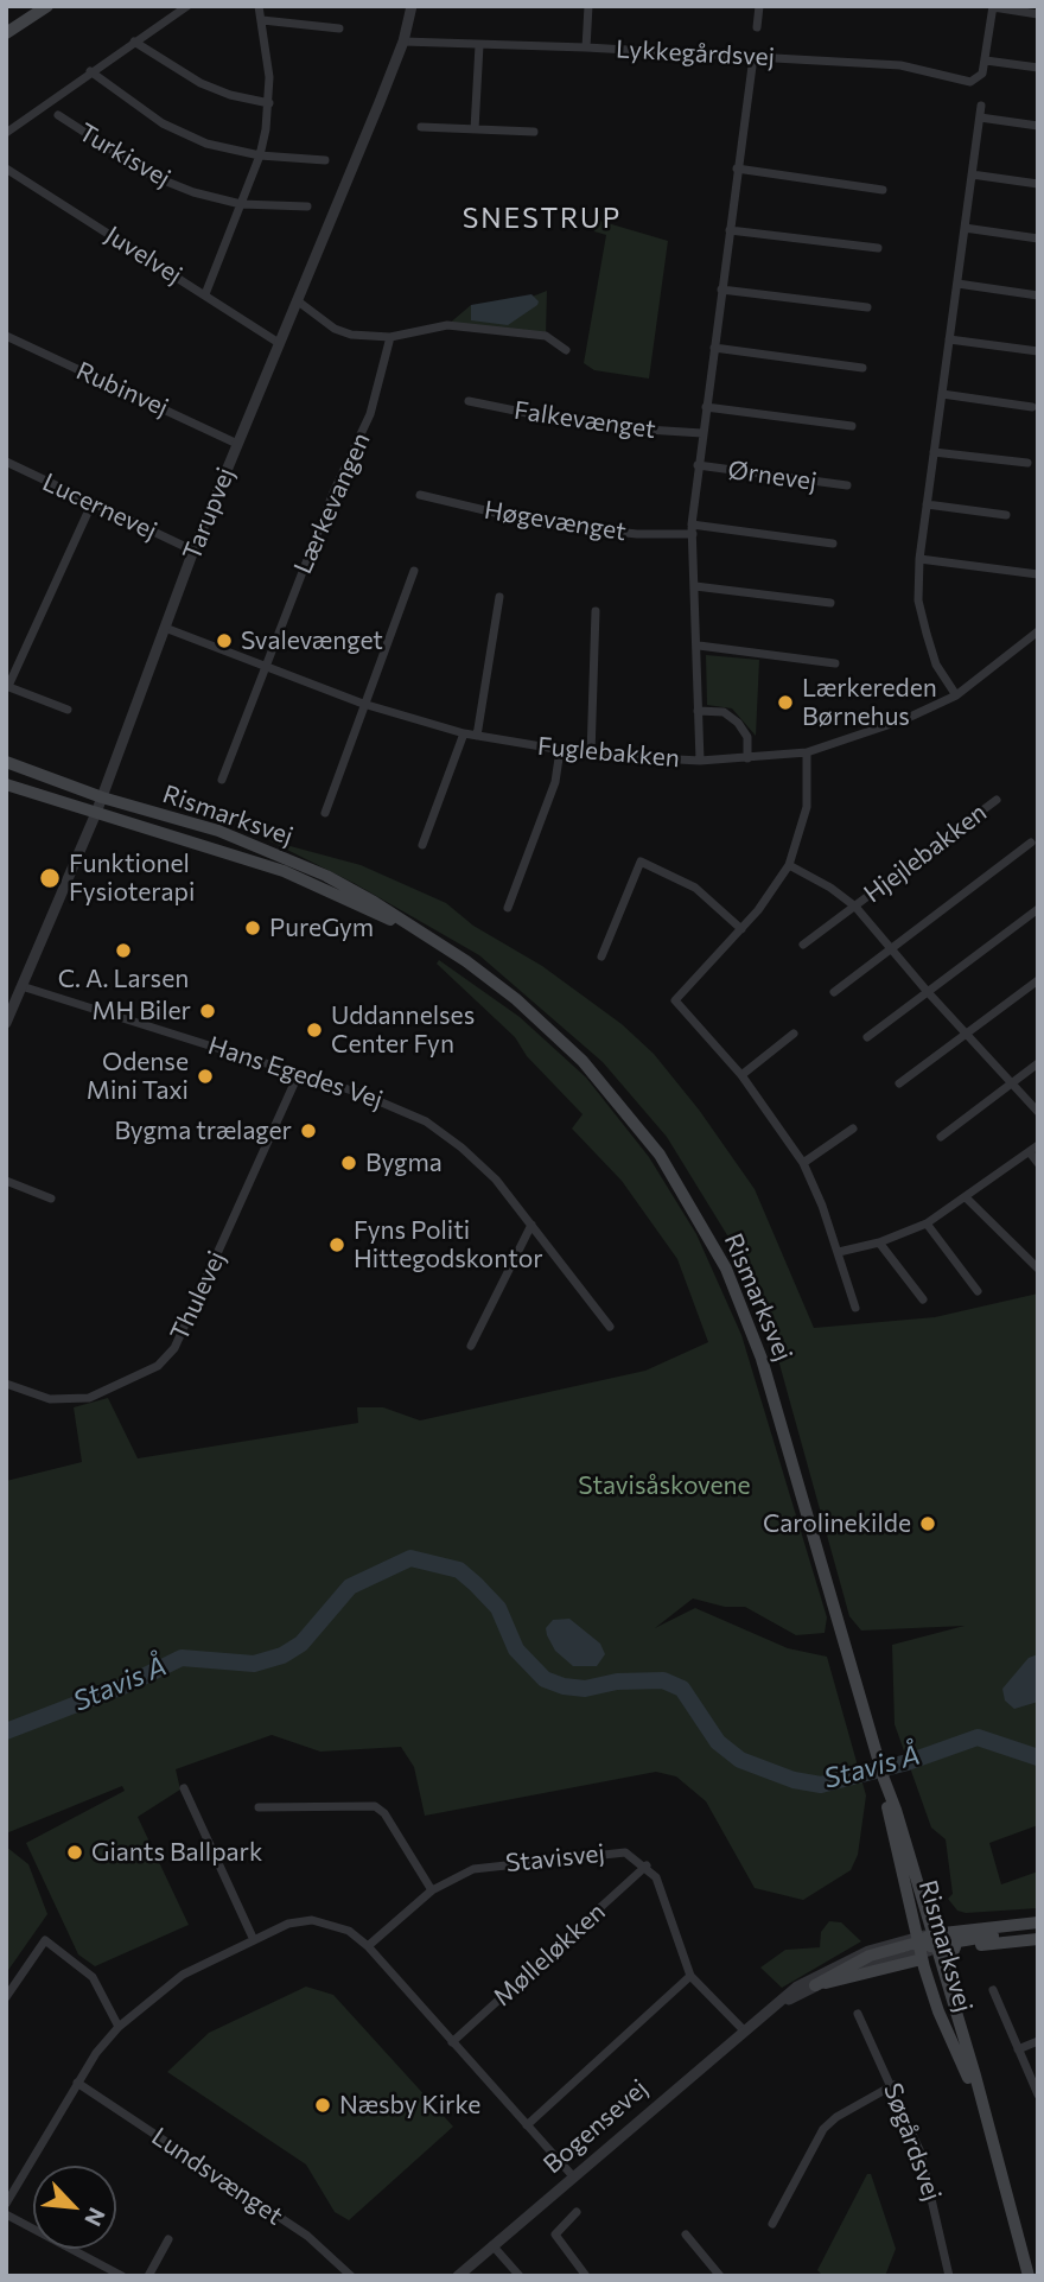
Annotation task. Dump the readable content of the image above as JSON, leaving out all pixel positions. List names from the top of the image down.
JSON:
{
  "streets": {
    "main road": ["Rismarksvej", "Bogensevej"],
    "street": [
      "Lykkegårdsvej",
      "Turkisvej",
      "Juvelvej",
      "Rubinvej",
      "Falkevænget",
      "Ørnevej",
      "Lærkevangen",
      "Lucernevej",
      "Tarupvej",
      "Høgevænget",
      "Fuglebakken",
      "Hjejlebakken",
      "Hans Egedes Vej",
      "Thulevej",
      "Stavisvej",
      "Mølleløkken",
      "Søgårdsvej",
      "Lundsvænget"
    ]
  },
  "crossings": [
    ["Lykkegårdsvej", "Ørnevej"],
    ["Lykkegårdsvej", "Tarupvej"],
    ["Juvelvej", "Tarupvej"],
    ["Rubinvej", "Tarupvej"],
    ["Falkevænget", "Ørnevej"],
    ["Ørnevej", "Høgevænget"],
    ["Ørnevej", "Fuglebakken"],
    ["Lærkevangen", "Fuglebakken"],
    ["Lucernevej", "Tarupvej"],
    ["Tarupvej", "Fuglebakken"],
    ["Tarupvej", "Rismarksvej"],
    ["Tarupvej", "Hans Egedes Vej"],
    ["Rismarksvej", "Bogensevej"],
    ["Hans Egedes Vej", "Thulevej"],
    ["Stavisvej", "Mølleløkken"]
  ],
  "districts": ["SNESTRUP"],
  "water": ["Stavis Å"],
  "parks": ["Stavisåskovene"],
  "places": [
    "Svalevænget",
    "Lærkereden Børnehus",
    "Funktionel Fysioterapi",
    "PureGym",
    "C. A. Larsen",
    "MH Biler",
    "Uddannelses Center Fyn",
    "Odense Mini Taxi",
    "Bygma trælager",
    "Bygma",
    "Fyns Politi Hittegodskontor",
    "Carolinekilde",
    "Giants Ballpark",
    "Næsby Kirke"
  ],
  "north": "bottom right"
}
